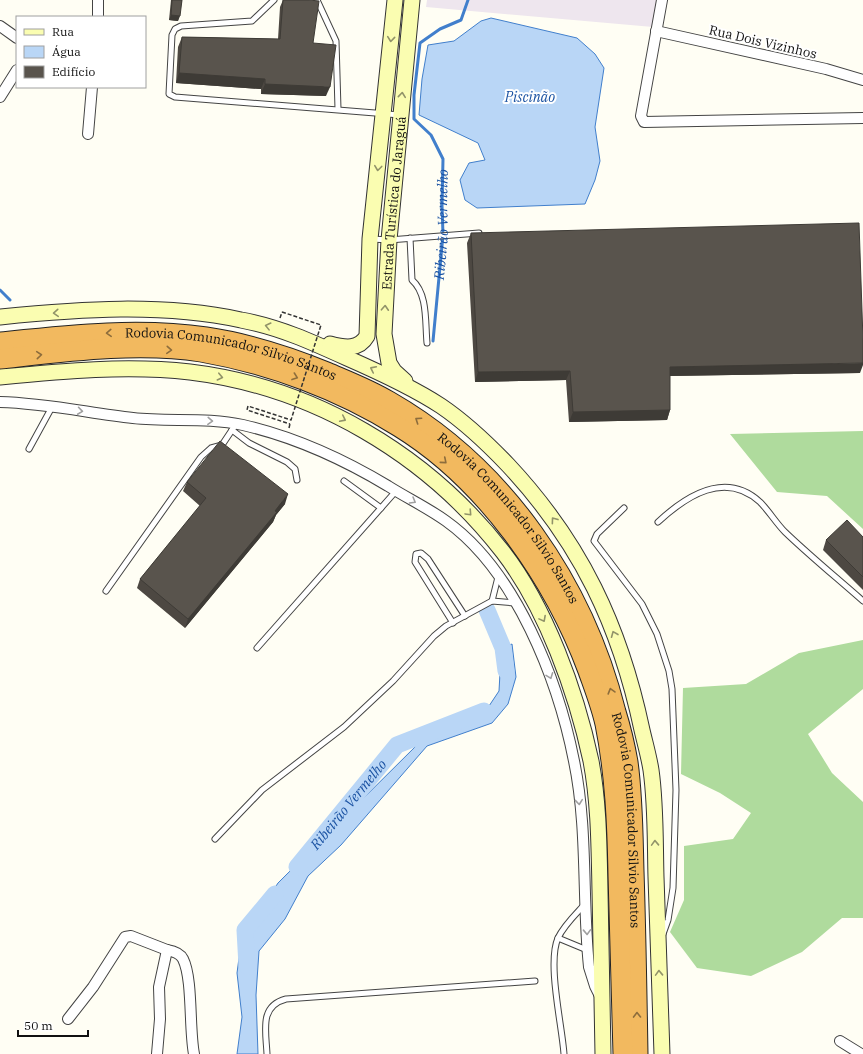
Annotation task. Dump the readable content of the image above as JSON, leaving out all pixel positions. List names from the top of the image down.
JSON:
{
  "streets": {
    "highway": ["Rodovia Comunicador Silvio Santos"],
    "main road": ["Estrada Turística do Jaraguá"],
    "street": ["Rua Dois Vizinhos"]
  },
  "water": ["Piscinão", "Ribeirão Vermelho"],
  "legend": ["Rua", "Água", "Edifício"],
  "scale_bar": "50 m"
}
